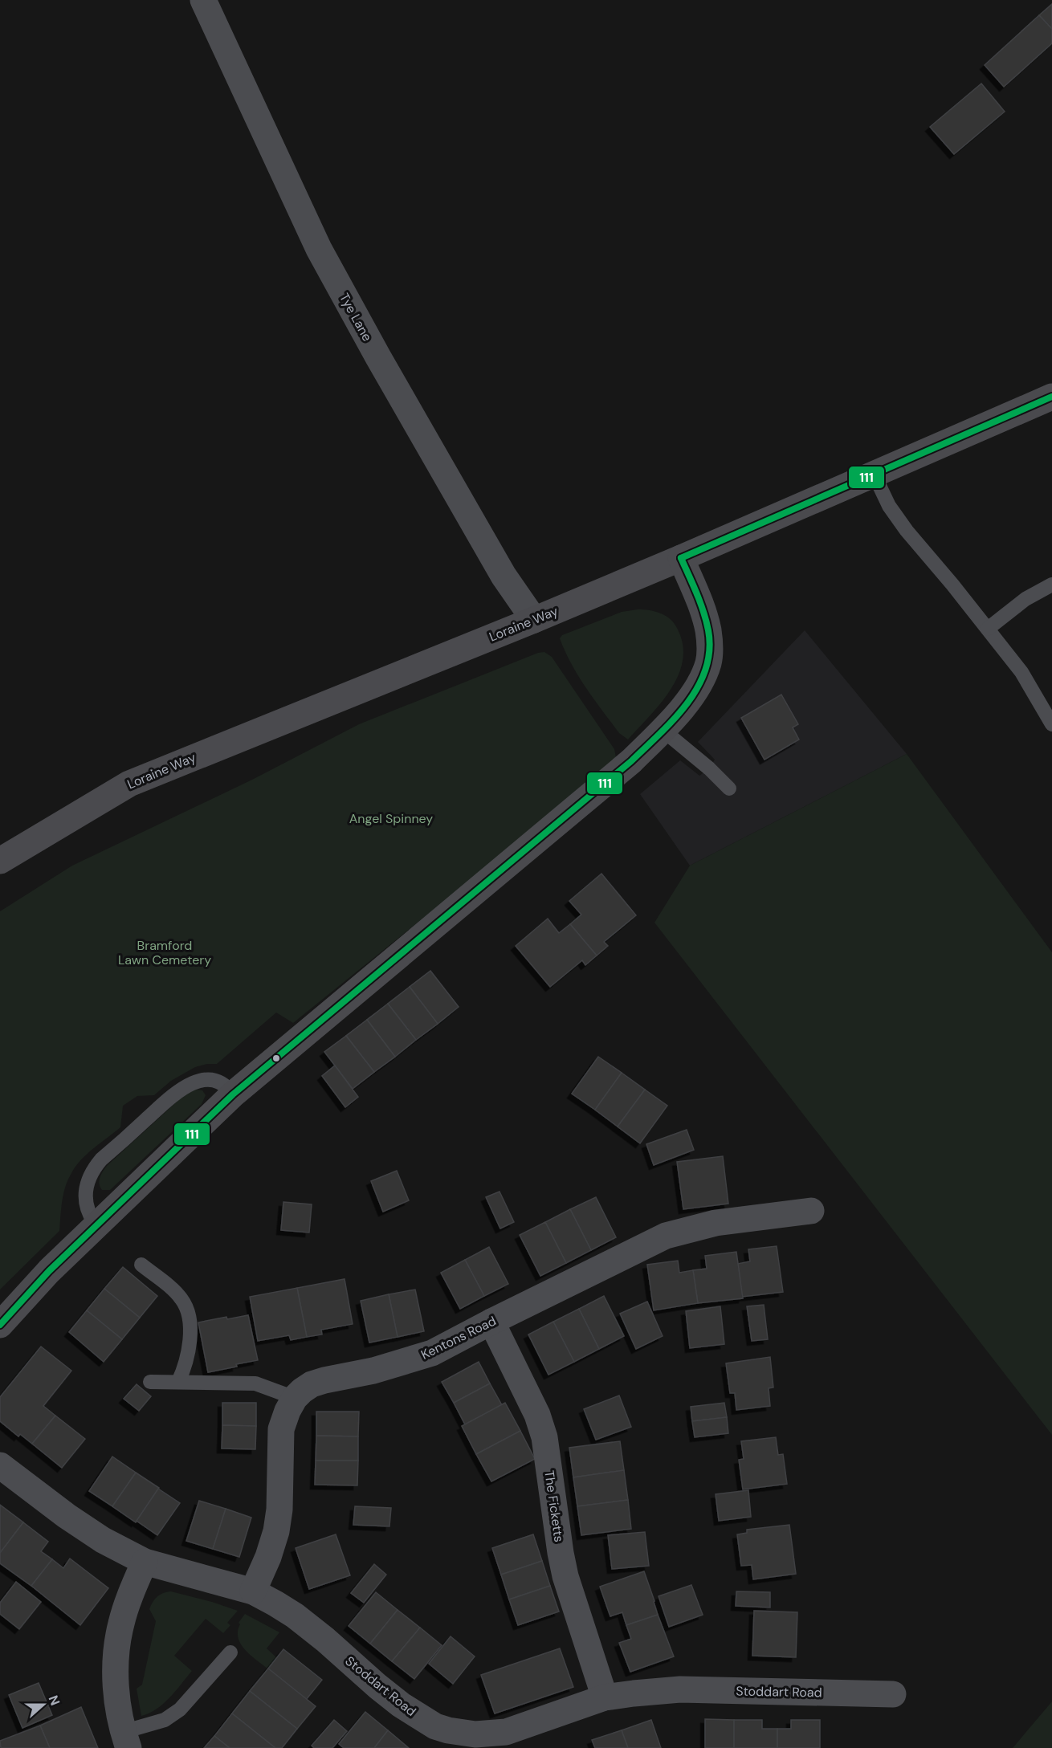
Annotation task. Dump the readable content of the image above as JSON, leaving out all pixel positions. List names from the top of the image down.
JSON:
{
  "streets": {
    "main road": ["Loraine Way"],
    "street": [
      "Tye Lane",
      "Kentons Road",
      "The Ficketts",
      "Stoddart Road"
    ]
  },
  "crossings": [
    ["Tye Lane", "Loraine Way"],
    ["Kentons Road", "The Ficketts"],
    ["Kentons Road", "Stoddart Road"],
    ["The Ficketts", "Stoddart Road"]
  ],
  "parks": ["Angel Spinney", "Bramford Lawn Cemetery"],
  "lines": ["transit line 111"],
  "north": "right"
}
